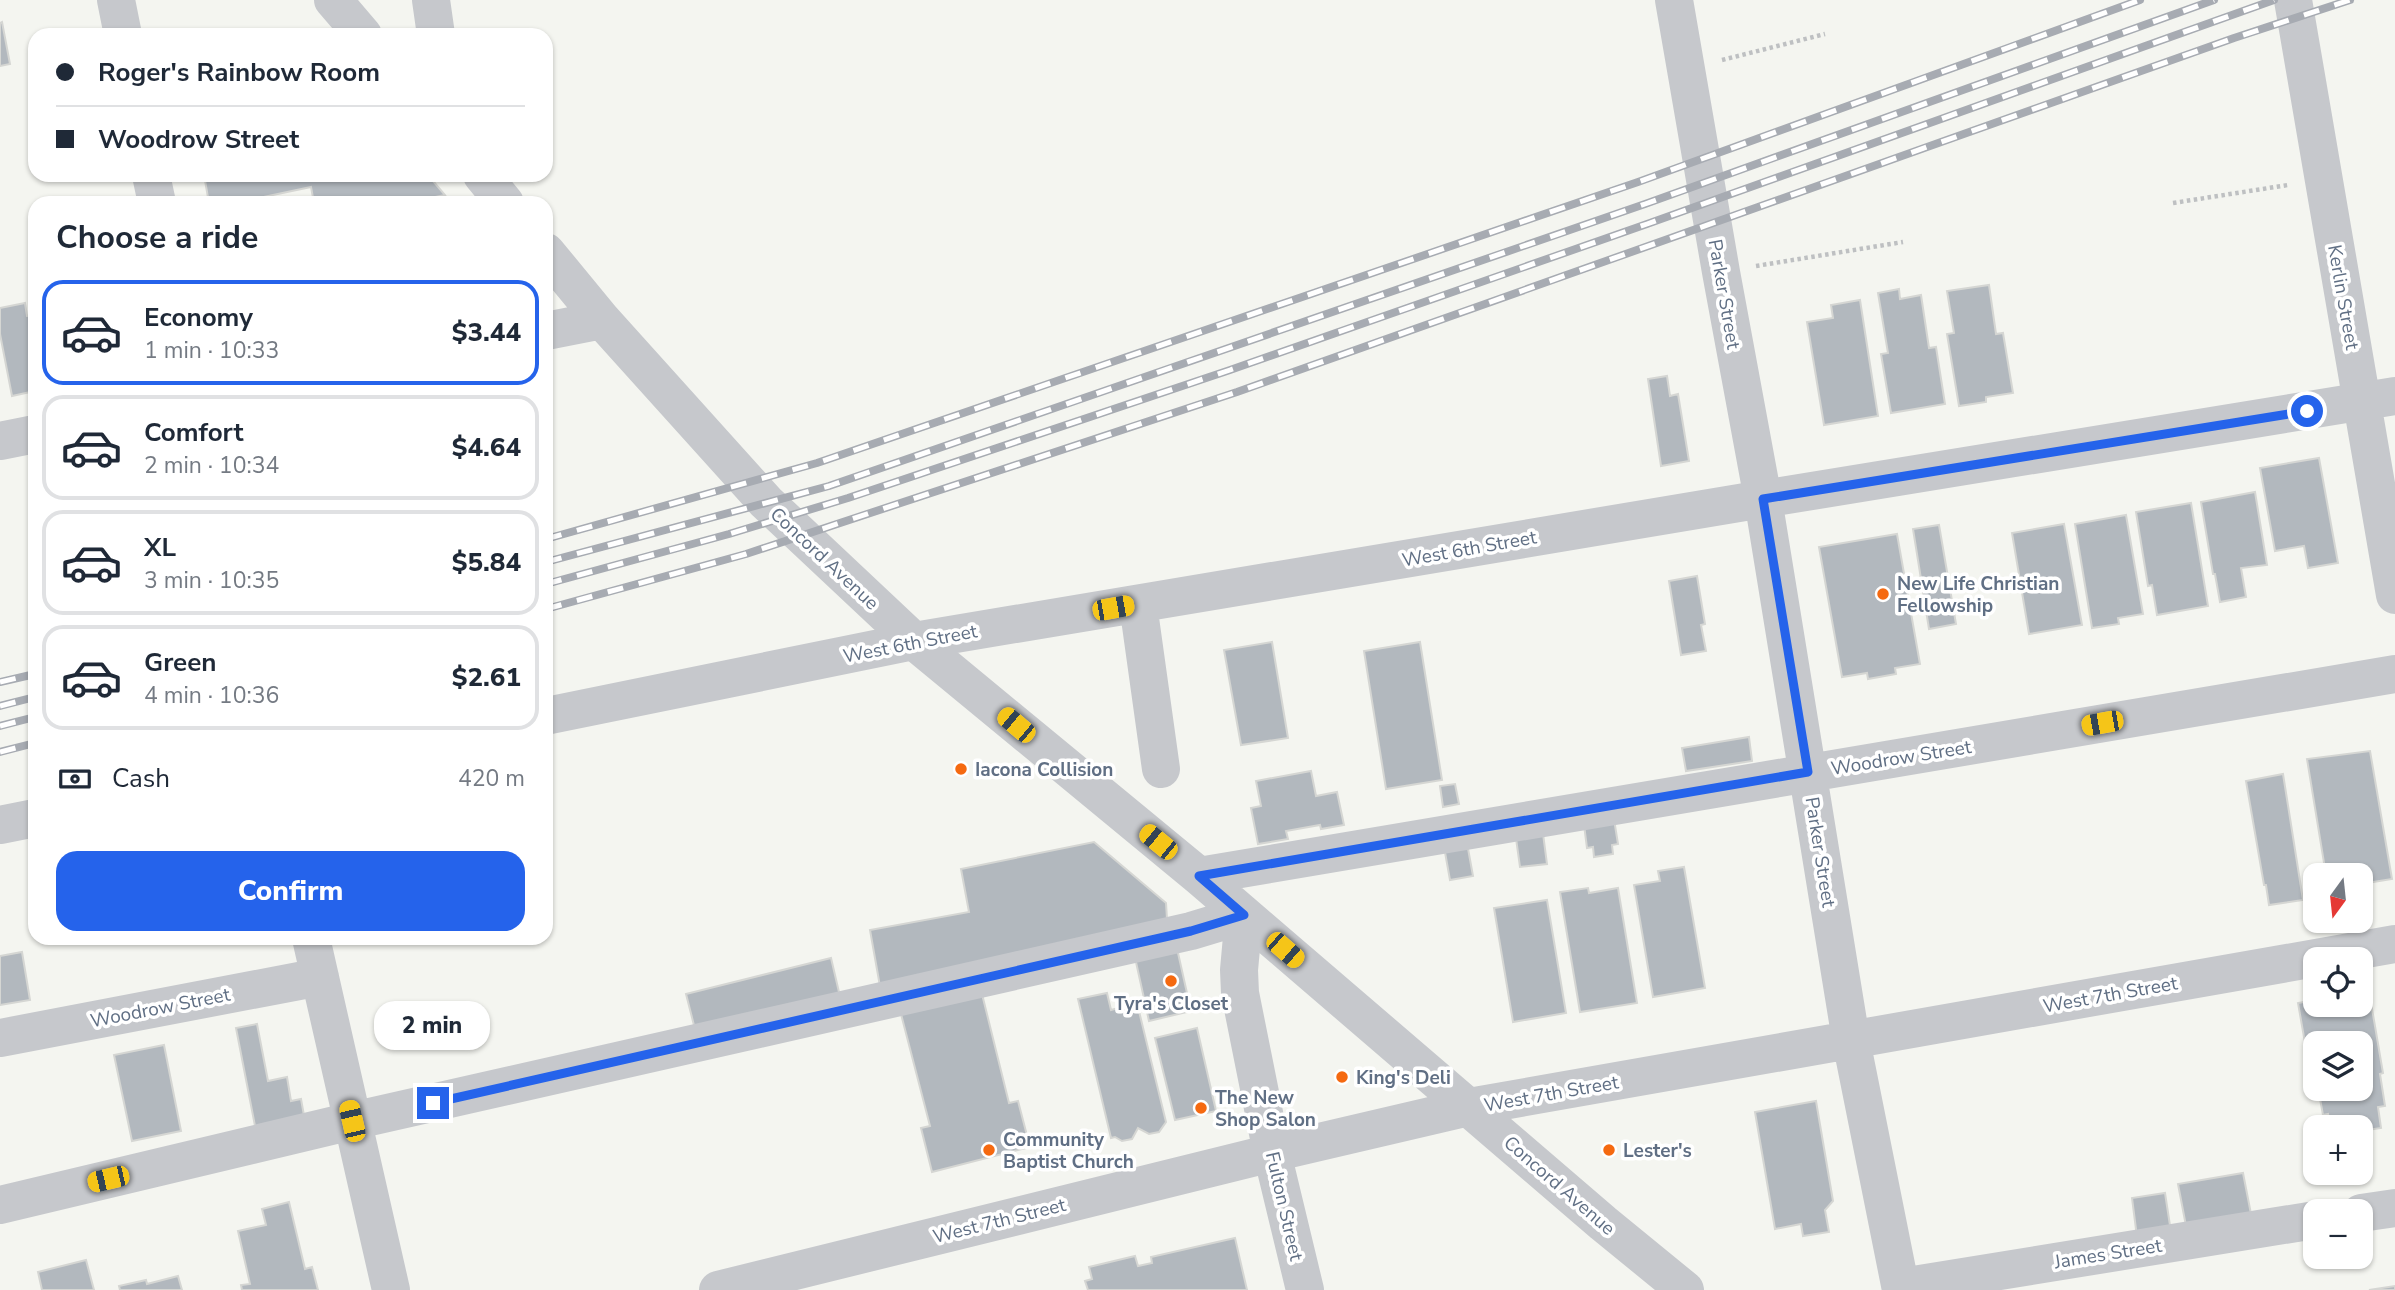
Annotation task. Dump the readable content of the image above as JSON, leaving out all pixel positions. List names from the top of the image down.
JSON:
{
  "streets": {
    "street": [
      "Parker Street",
      "Kerlin Street",
      "West 6th Street",
      "Concord Avenue",
      "Woodrow Street",
      "West 7th Street",
      "Fulton Street",
      "James Street"
    ]
  },
  "crossings": [
    ["Parker Street", "West 6th Street"],
    ["Parker Street", "Woodrow Street"],
    ["Parker Street", "West 7th Street"],
    ["Parker Street", "James Street"],
    ["Kerlin Street", "West 6th Street"],
    ["West 6th Street", "Concord Avenue"],
    ["Concord Avenue", "Woodrow Street"],
    ["Concord Avenue", "West 7th Street"],
    ["Concord Avenue", "Fulton Street"],
    ["West 7th Street", "Fulton Street"]
  ],
  "places": [
    "New Life Christian Fellowship",
    "Iacona Collision",
    "Tyra's Closet",
    "King's Deli",
    "The New Shop Salon",
    "Community Baptist Church",
    "Lester's"
  ],
  "north": "bottom",
  "page": {
    "banner": ["Roger's Rainbow Room", "Woodrow Street"],
    "heading": "Choose a ride",
    "list": [
      {
        "name": "Economy",
        "note": "1 min · 10:33",
        "value": "$3.44"
      },
      {
        "name": "Comfort",
        "note": "2 min · 10:34",
        "value": "$4.64"
      },
      {
        "name": "XL",
        "note": "3 min · 10:35",
        "value": "$5.84"
      },
      {
        "name": "Green",
        "note": "4 min · 10:36",
        "value": "$2.61"
      }
    ],
    "pay": ["Cash", "420 m"],
    "buttons": "Confirm",
    "map_buttons": ["+", "−"],
    "bubble": "2 min"
  }
}
